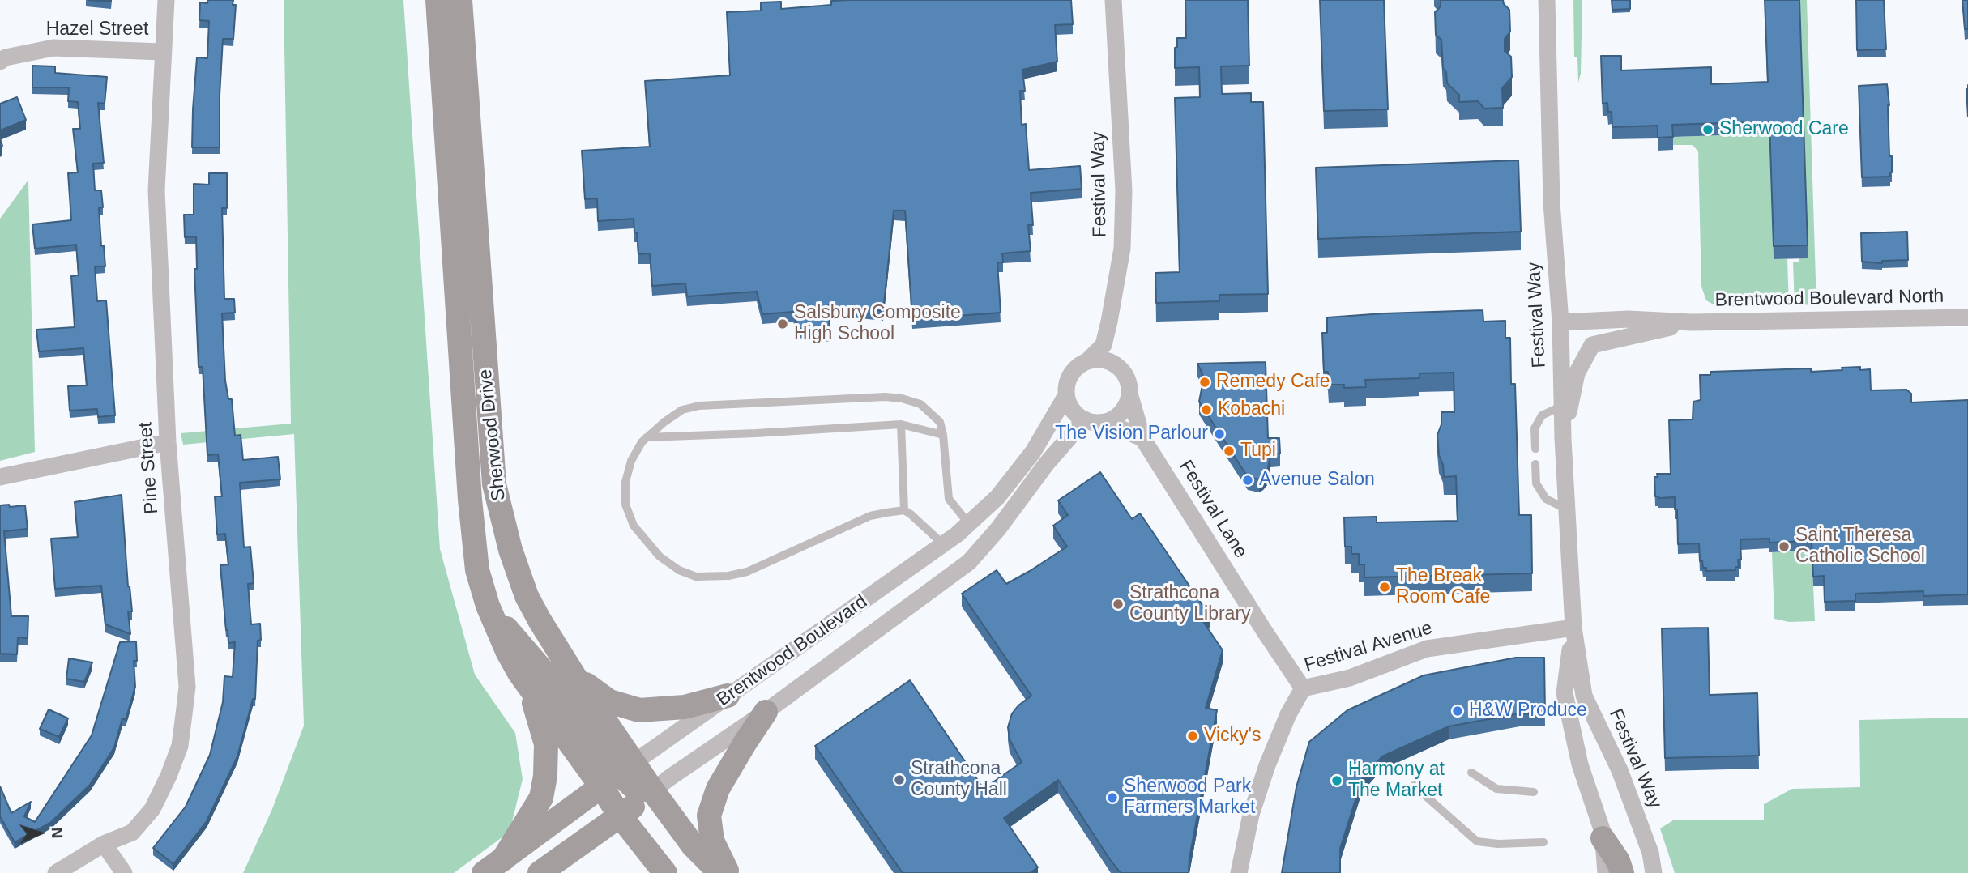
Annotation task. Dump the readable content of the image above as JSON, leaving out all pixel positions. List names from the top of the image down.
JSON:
{
  "streets": {
    "main road": ["Sherwood Drive", "Brentwood Boulevard"],
    "street": [
      "Hazel Street",
      "Festival Way",
      "Brentwood Boulevard North",
      "Pine Street",
      "Festival Lane",
      "Festival Avenue"
    ]
  },
  "crossings": [
    ["Hazel Street", "Pine Street"],
    ["Festival Way", "Festival Lane"],
    ["Festival Way", "Festival Avenue"],
    ["Festival Way", "Brentwood Boulevard"],
    ["Sherwood Drive", "Brentwood Boulevard"],
    ["Festival Lane", "Festival Avenue"],
    ["Festival Lane", "Brentwood Boulevard"]
  ],
  "places": [
    "Sherwood Care",
    "Salsbury Composite High School",
    "Remedy Cafe",
    "Kobachi",
    "The Vision Parlour",
    "Tupi",
    "Avenue Salon",
    "Saint Theresa Catholic School",
    "The Break Room Cafe",
    "Strathcona County Library",
    "H&W Produce",
    "Vicky's",
    "Strathcona County Hall",
    "Harmony at The Market",
    "Sherwood Park Farmers Market"
  ],
  "north": "right"
}
